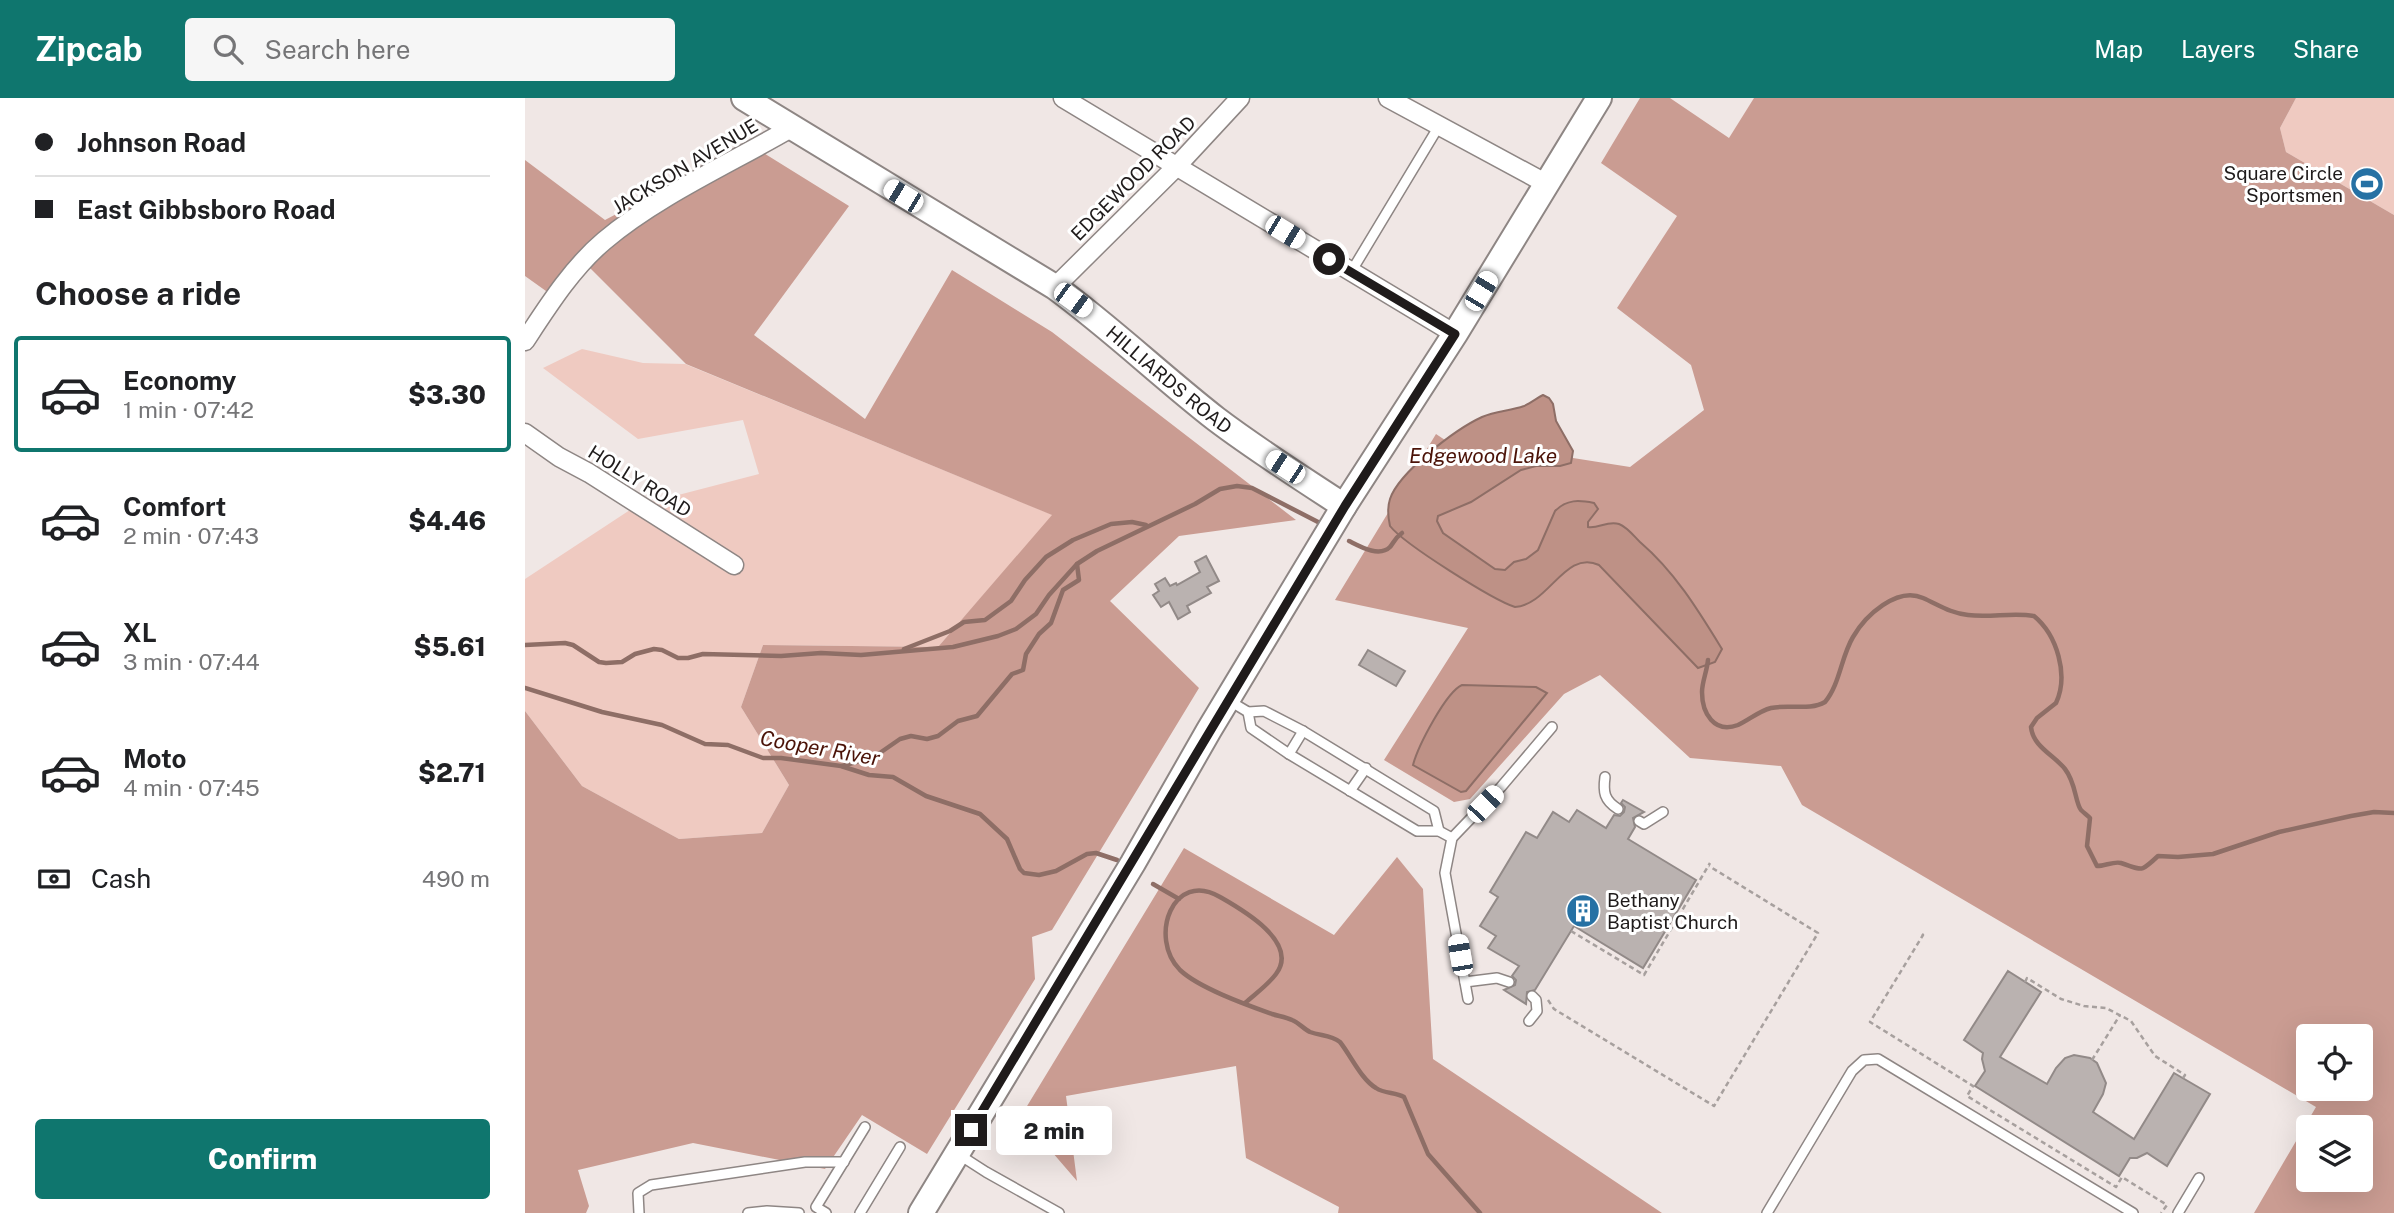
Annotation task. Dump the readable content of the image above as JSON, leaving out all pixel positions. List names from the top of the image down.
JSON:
{
  "streets": {
    "main road": ["HILLIARDS ROAD"],
    "street": ["JACKSON AVENUE", "EDGEWOOD ROAD", "HOLLY ROAD"]
  },
  "crossings": [
    ["JACKSON AVENUE", "HILLIARDS ROAD"],
    ["EDGEWOOD ROAD", "HILLIARDS ROAD"]
  ],
  "water": ["Edgewood Lake", "Cooper River"],
  "places": {
    "sports": ["Square Circle Sportsmen"],
    "building": ["Bethany Baptist Church"]
  },
  "page": {
    "header": "Zipcab",
    "search": "Search here",
    "nav": ["Map", "Layers", "Share"],
    "banner": ["Johnson Road", "East Gibbsboro Road"],
    "heading": "Choose a ride",
    "list": [
      {
        "name": "Economy",
        "note": "1 min · 07:42",
        "value": "$3.30"
      },
      {
        "name": "Comfort",
        "note": "2 min · 07:43",
        "value": "$4.46"
      },
      {
        "name": "XL",
        "note": "3 min · 07:44",
        "value": "$5.61"
      },
      {
        "name": "Moto",
        "note": "4 min · 07:45",
        "value": "$2.71"
      }
    ],
    "pay": ["Cash", "490 m"],
    "buttons": "Confirm",
    "bubble": "2 min"
  }
}
